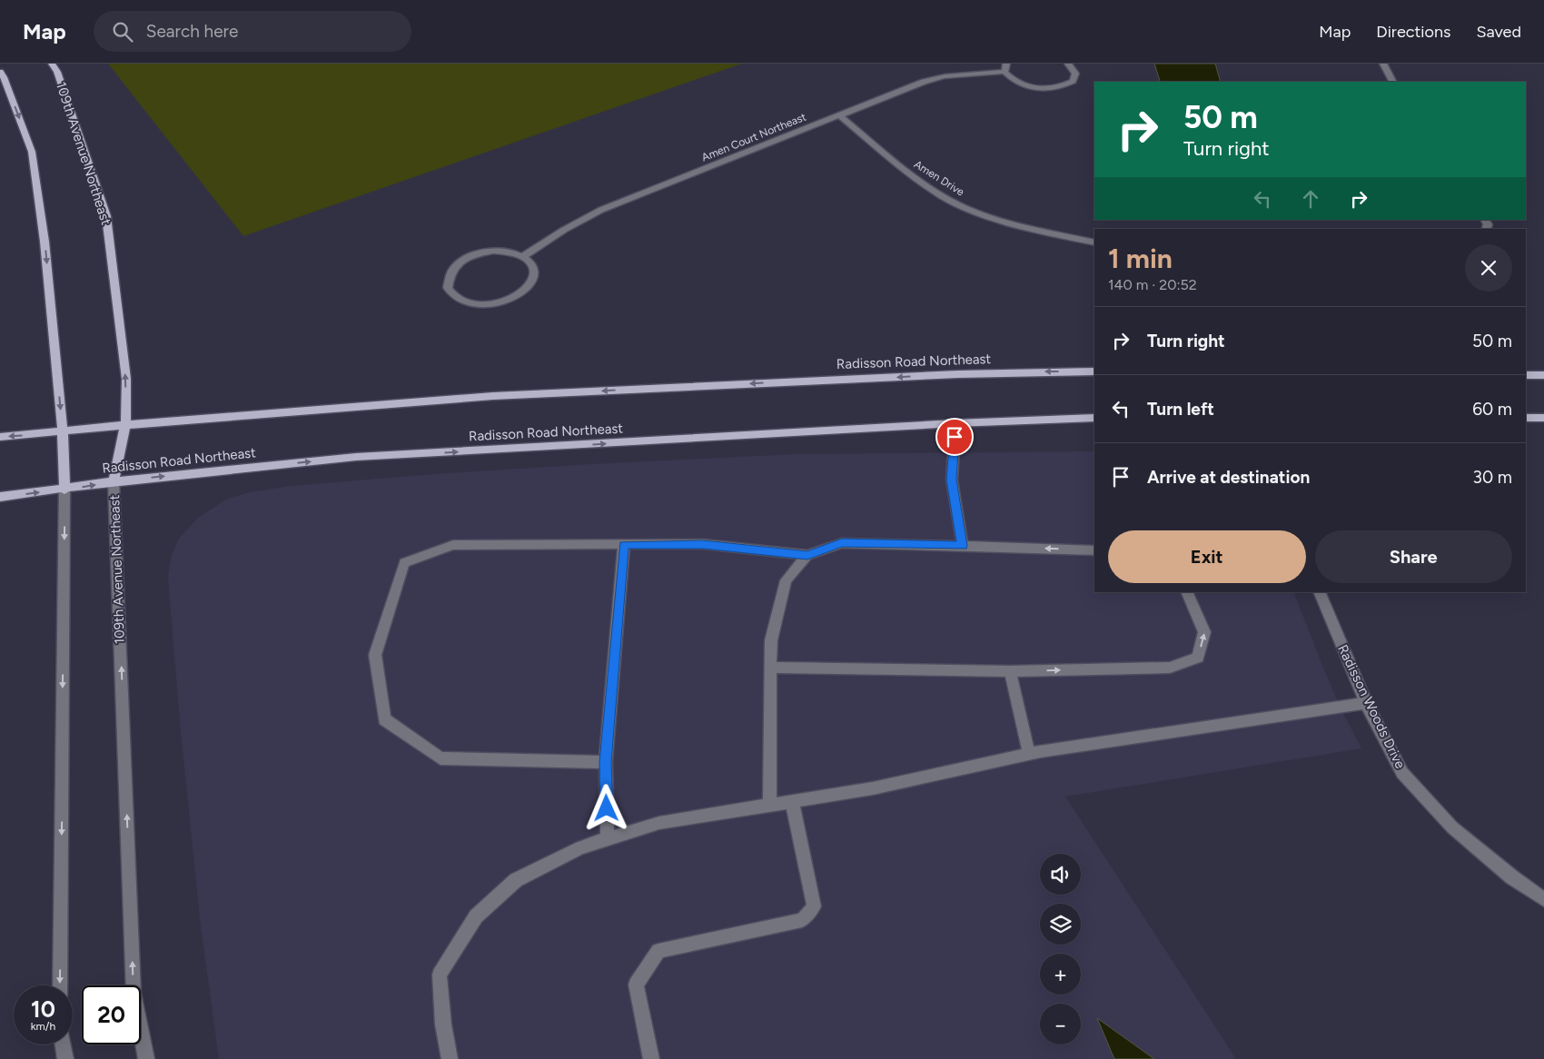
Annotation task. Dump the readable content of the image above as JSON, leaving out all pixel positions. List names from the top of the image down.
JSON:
{
  "streets": {
    "main road": ["109th Avenue Northeast", "Radisson Road Northeast"],
    "street": ["Amen Court Northeast", "Amen Drive", "Radisson Woods Drive"]
  },
  "crossings": [
    ["Amen Court Northeast", "Amen Drive"],
    ["109th Avenue Northeast", "Radisson Road Northeast"]
  ],
  "page": {
    "header": "Map",
    "search": "Search here",
    "nav": ["Map", "Directions", "Saved"],
    "turn": ["50 m", "Turn right"],
    "heading": ["1 min", "140 m · 20:52"],
    "list": [
      {
        "name": "Turn right",
        "value": "50 m"
      },
      {
        "name": "Turn left",
        "value": "60 m"
      },
      {
        "name": "Arrive at destination",
        "value": "30 m"
      }
    ],
    "buttons": ["Exit", "Share"],
    "map_buttons": ["+", "−"],
    "speed": "10 km/h",
    "limit": "20"
  }
}
